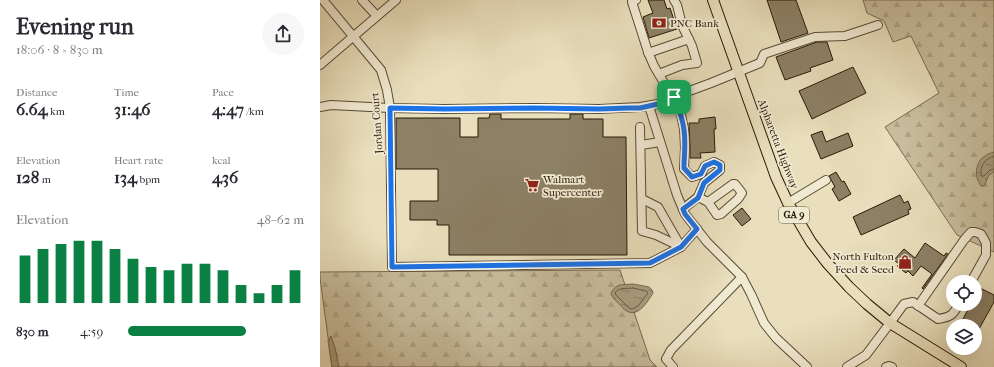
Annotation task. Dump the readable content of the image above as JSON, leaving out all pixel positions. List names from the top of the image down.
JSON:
{
  "streets": {
    "main road": ["Alpharetta Highway", "GA 9"],
    "lane": ["Jordan Court"]
  },
  "places": {
    "bank": ["PNC Bank"],
    "supermarket": ["Walmart Supercenter"],
    "shop": ["North Fulton Feed & Seed"]
  },
  "page": {
    "heading": ["Evening run", "18:06 · 8 × 830 m"],
    "stats": [
      ["Distance", "6.64 km"],
      ["Time", "31:46"],
      ["Pace", "4:47 /km"],
      ["Elevation", "128 m"],
      ["Heart rate", "134 bpm"],
      ["kcal", "436"]
    ],
    "chart": ["Elevation", "48–62 m"],
    "list": [
      {
        "name": "830 m",
        "note": "4:59"
      }
    ]
  }
}
